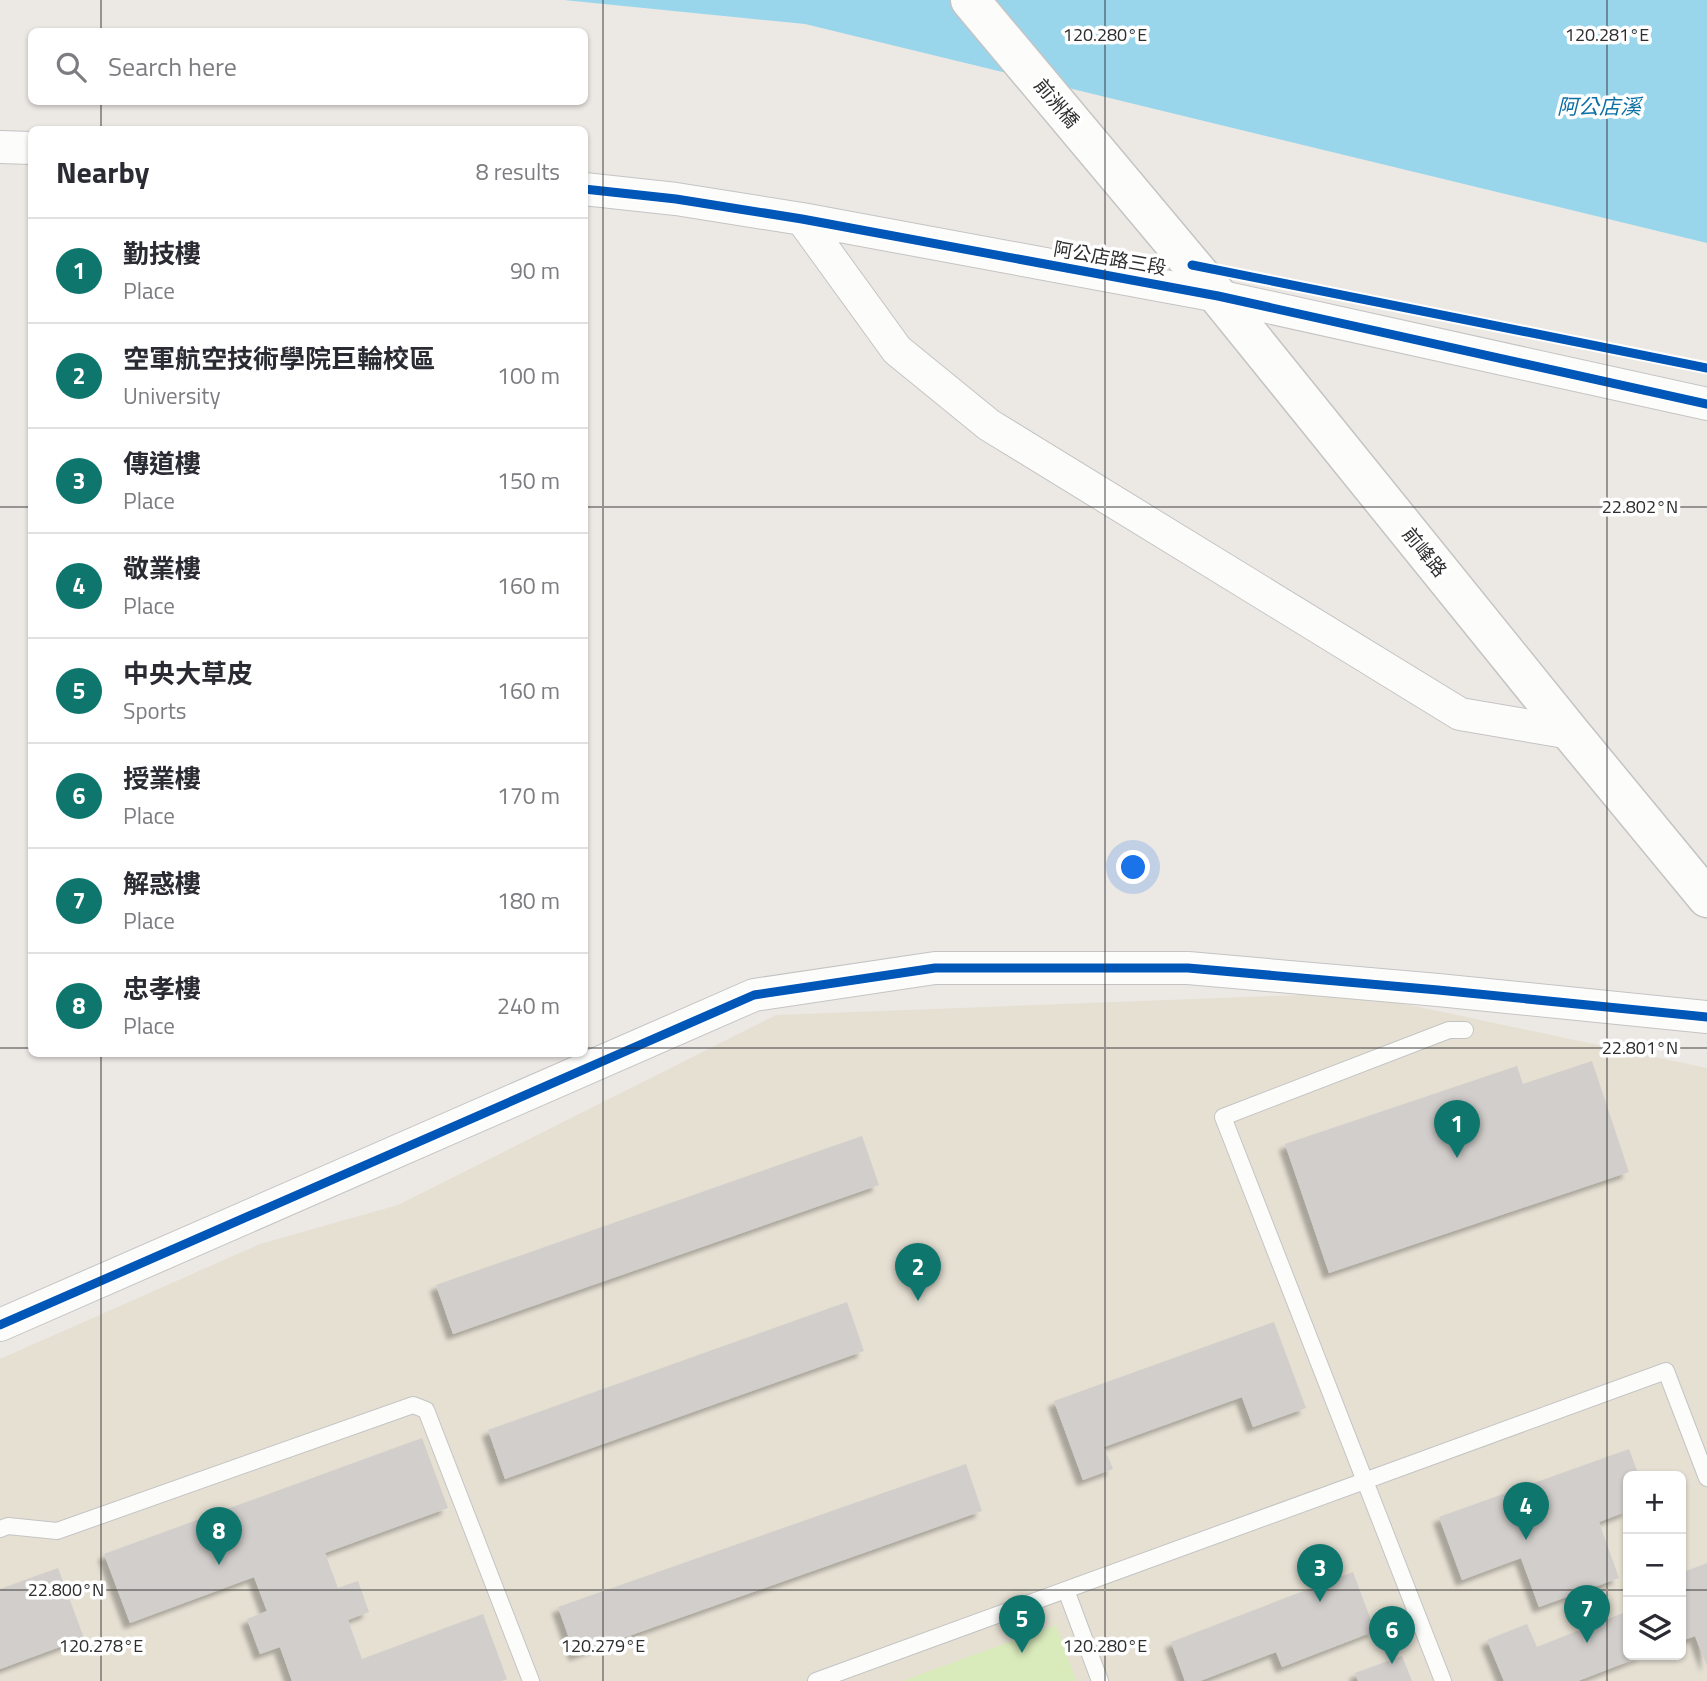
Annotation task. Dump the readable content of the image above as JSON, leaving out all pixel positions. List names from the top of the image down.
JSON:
{
  "streets": {
    "main road": ["前洲橋", "前峰路"],
    "street": ["阿公店路三段"]
  },
  "crossings": [
    ["前洲橋", "前峰路"],
    ["阿公店路三段", "前峰路"]
  ],
  "water": ["阿公店溪"],
  "page": {
    "search": "Search here",
    "heading": ["Nearby", "8 results"],
    "list": [
      {
        "mark": "1",
        "name": "勤技樓",
        "note": "Place",
        "value": "90 m"
      },
      {
        "mark": "2",
        "name": "空軍航空技術學院巨輪校區",
        "note": "University",
        "value": "100 m"
      },
      {
        "mark": "3",
        "name": "傳道樓",
        "note": "Place",
        "value": "150 m"
      },
      {
        "mark": "4",
        "name": "敬業樓",
        "note": "Place",
        "value": "160 m"
      },
      {
        "mark": "5",
        "name": "中央大草皮",
        "note": "Sports",
        "value": "160 m"
      },
      {
        "mark": "6",
        "name": "授業樓",
        "note": "Place",
        "value": "170 m"
      },
      {
        "mark": "7",
        "name": "解惑樓",
        "note": "Place",
        "value": "180 m"
      },
      {
        "mark": "8",
        "name": "忠孝樓",
        "note": "Place",
        "value": "240 m"
      }
    ],
    "pins": [
      "1",
      "2",
      "4",
      "8",
      "3",
      "7",
      "5",
      "6"
    ],
    "map_buttons": ["+", "−"]
  },
  "coordinates": [
    "120.280°E",
    "120.281°E",
    "22.802°N",
    "22.801°N",
    "22.800°N",
    "120.278°E",
    "120.279°E"
  ]
}
